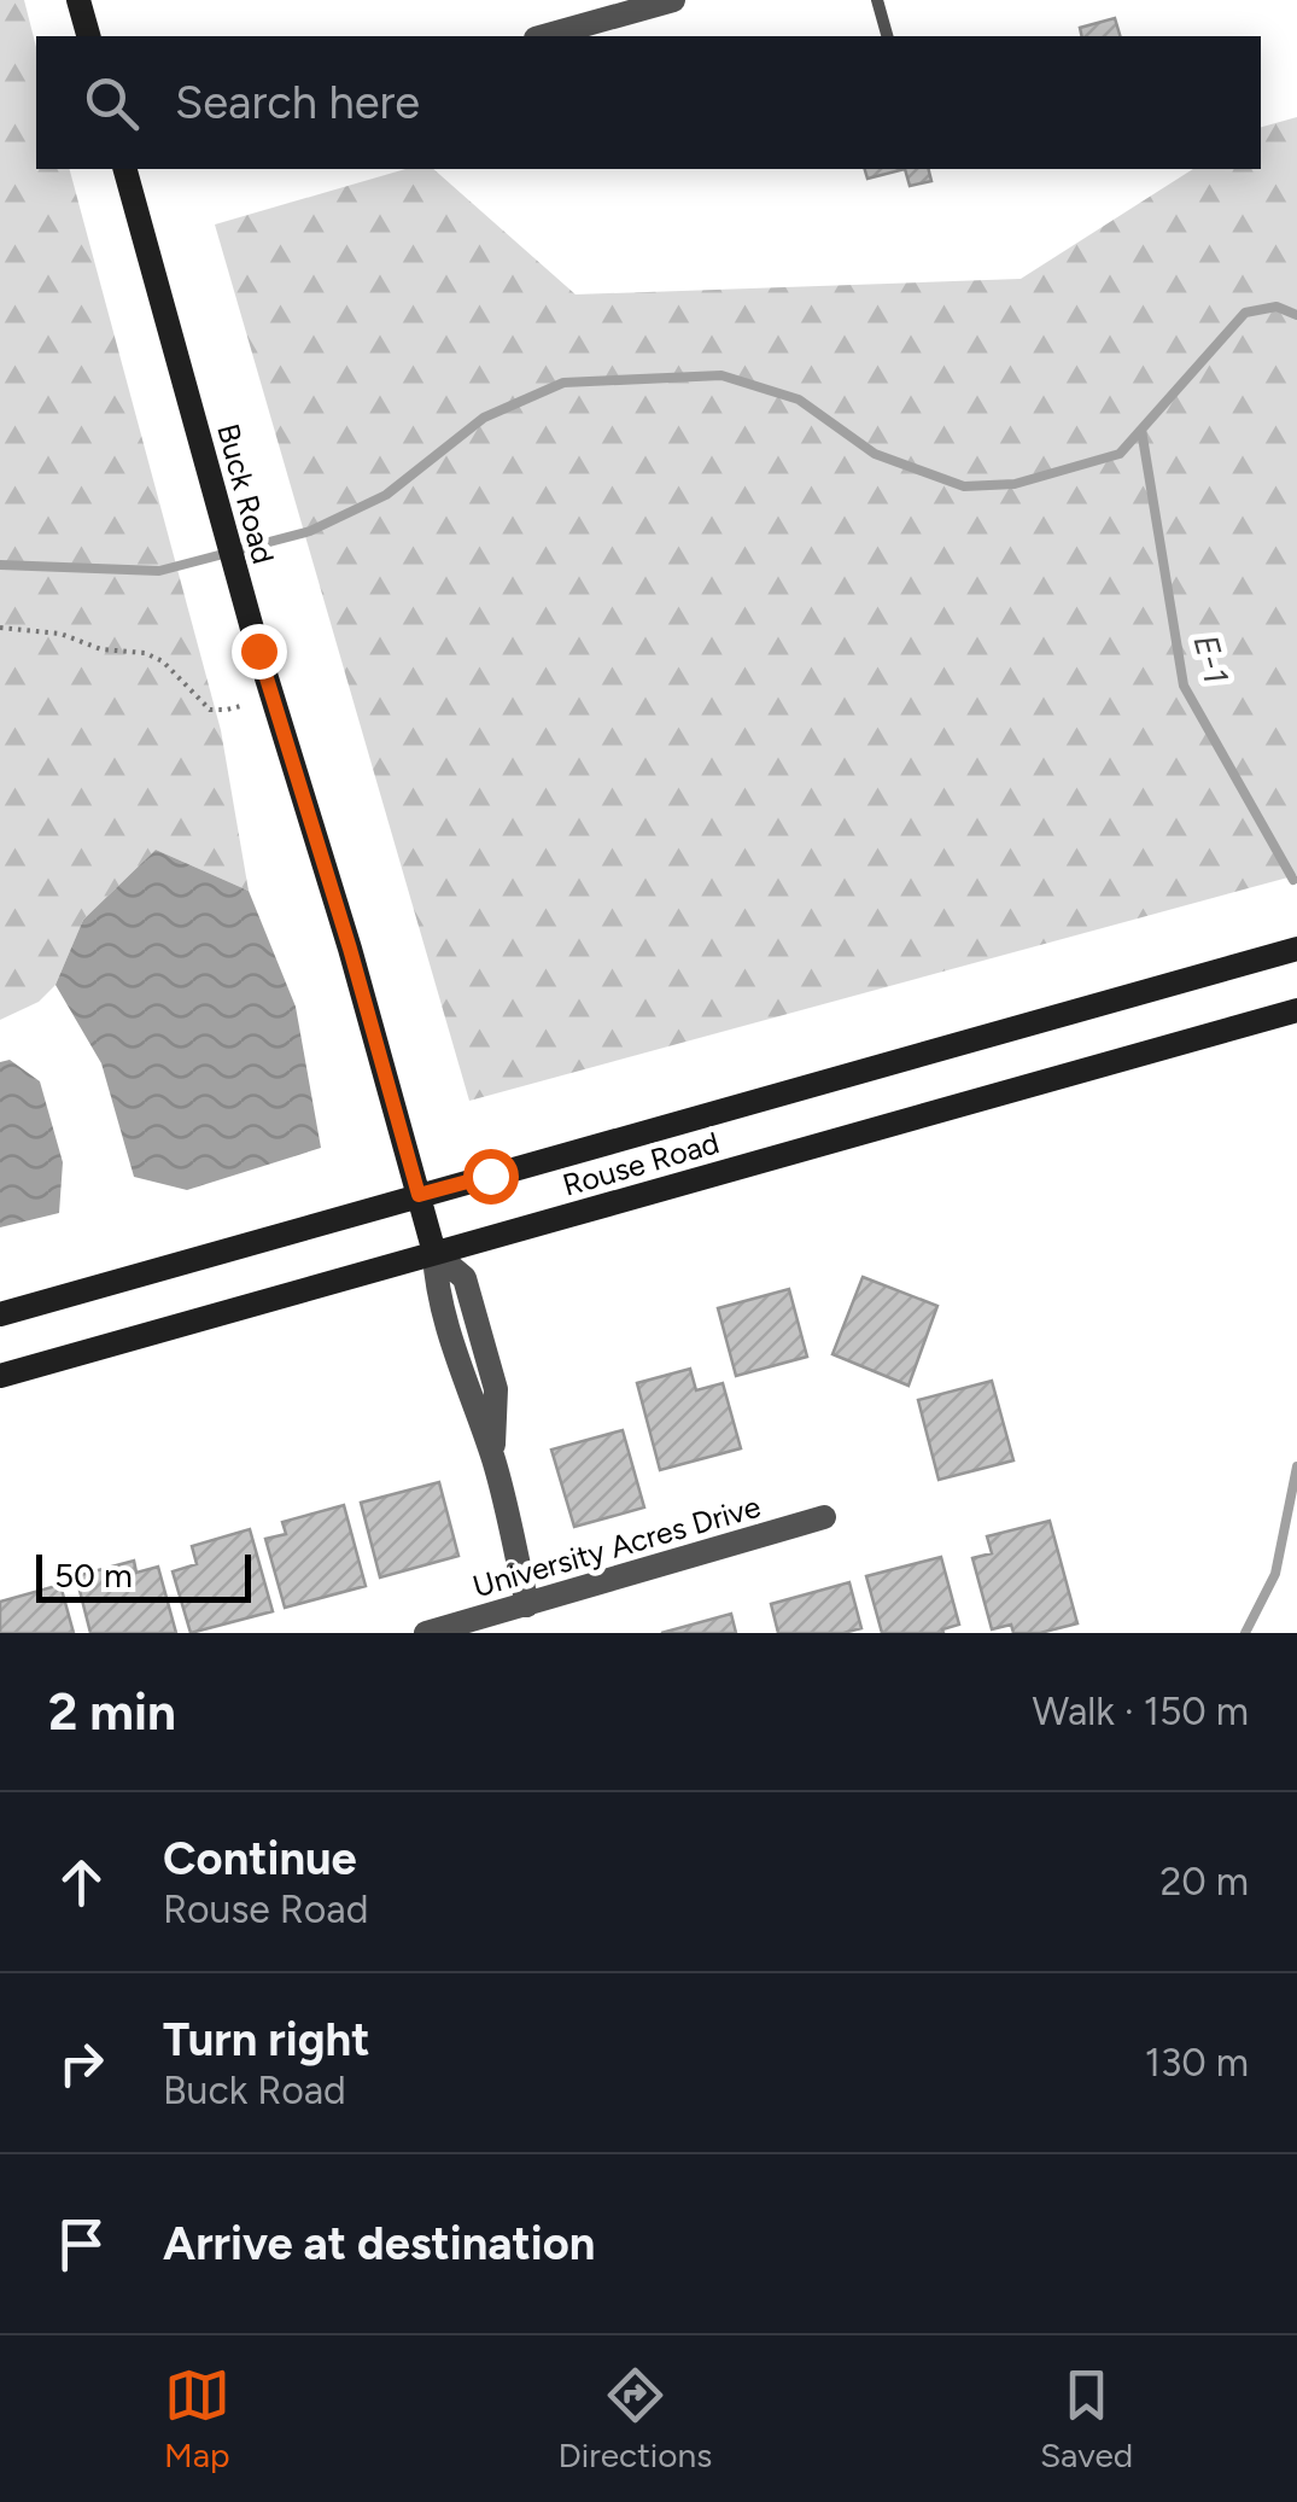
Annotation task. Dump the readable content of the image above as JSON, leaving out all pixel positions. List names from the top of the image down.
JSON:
{
  "streets": {
    "street": ["Buck Road", "Rouse Road", "University Acres Drive"]
  },
  "crossings": [
    ["Buck Road", "Rouse Road"],
    ["Buck Road", "University Acres Drive"]
  ],
  "water": ["E-1"],
  "scale_bar": "50 m",
  "page": {
    "search": "Search here",
    "scale": "50 m",
    "heading": ["2 min", "Walk · 150 m"],
    "list": [
      ["Continue", "Rouse Road", "20 m"],
      ["Turn right", "Buck Road", "130 m"],
      "Arrive at destination"
    ],
    "nav": ["Map", "Directions", "Saved"]
  }
}
